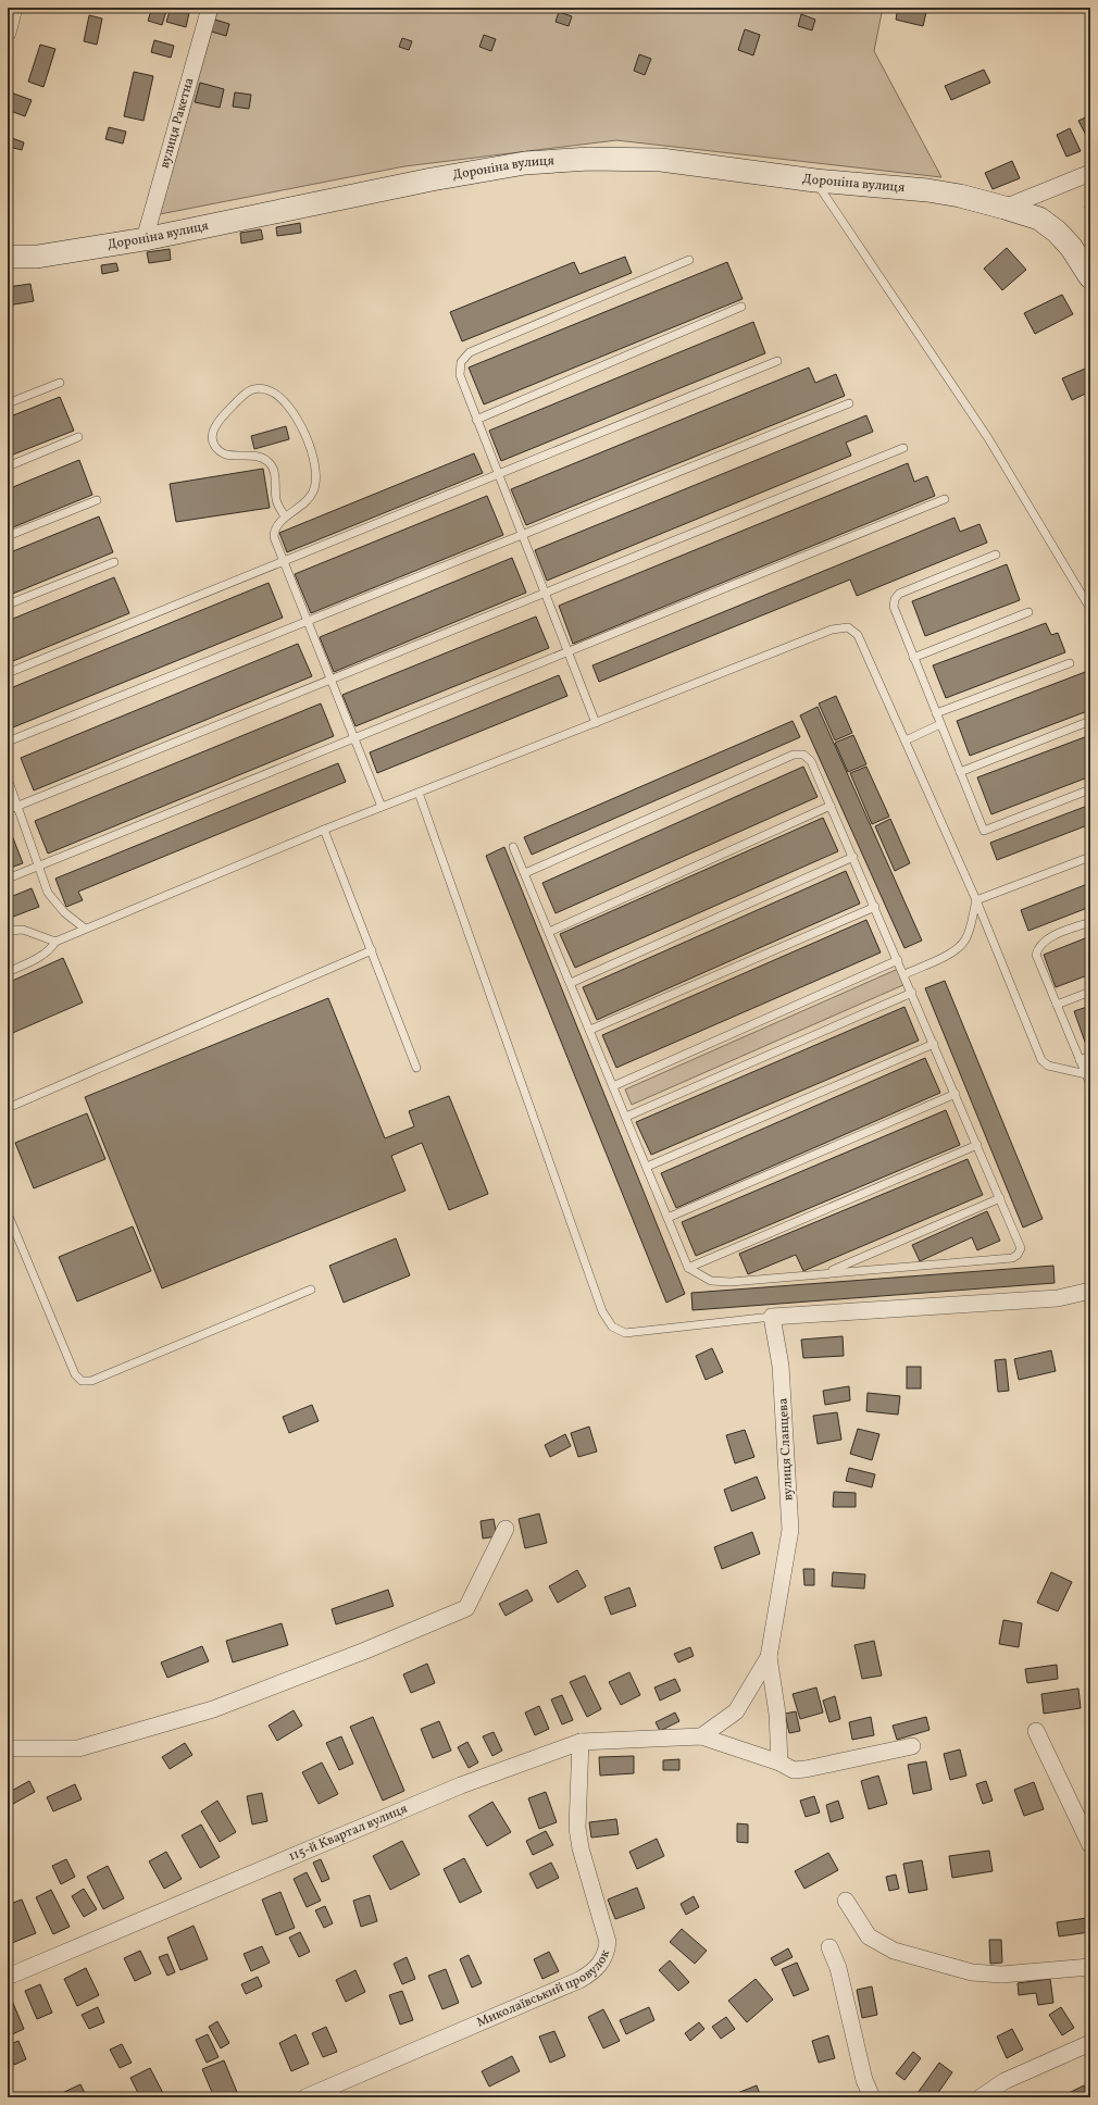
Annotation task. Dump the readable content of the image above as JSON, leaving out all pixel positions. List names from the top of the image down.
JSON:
{
  "streets": {
    "street": [
      "вулиця Ракетна",
      "Дороніна вулиця",
      "вулиця Сланцева",
      "115-й Квартал вулиця",
      "Миколаївський провулок"
    ]
  },
  "crossings": [
    ["вулиця Ракетна", "Дороніна вулиця"],
    ["вулиця Сланцева", "115-й Квартал вулиця"],
    ["115-й Квартал вулиця", "Миколаївський провулок"]
  ]
}
